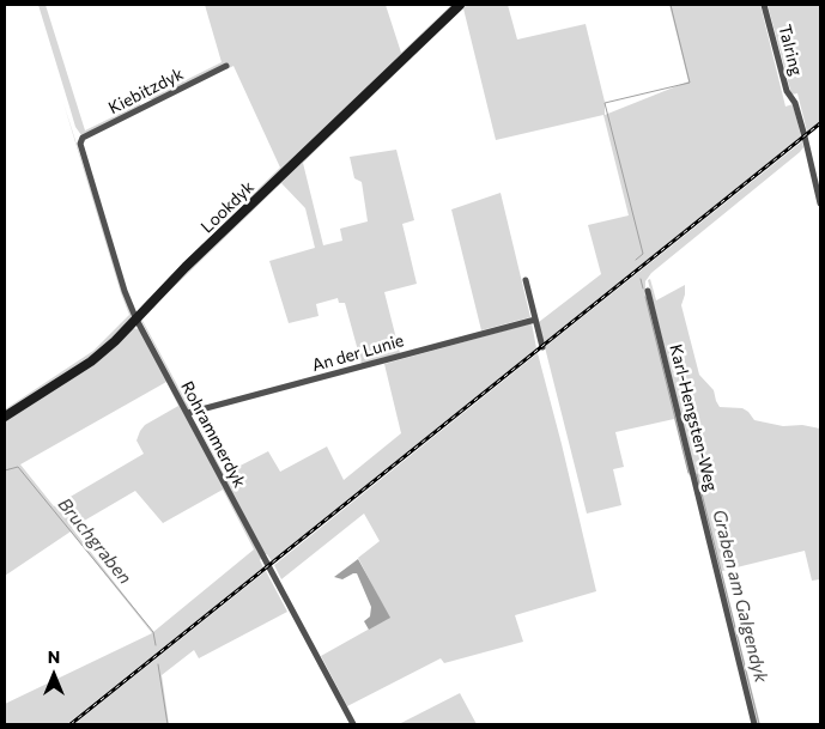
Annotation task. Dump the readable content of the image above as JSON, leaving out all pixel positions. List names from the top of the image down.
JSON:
{
  "streets": {
    "street": [
      "Talring",
      "Kiebitzdyk",
      "Lookdyk",
      "An der Lunie",
      "Karl-Hengsten-Weg",
      "Rohrammerdyk"
    ]
  },
  "crossings": [
    ["Kiebitzdyk", "Rohrammerdyk"],
    ["Lookdyk", "Rohrammerdyk"],
    ["An der Lunie", "Rohrammerdyk"]
  ],
  "water": ["Bruchgraben", "Graben am Galgendyk"],
  "north": "top"
}
